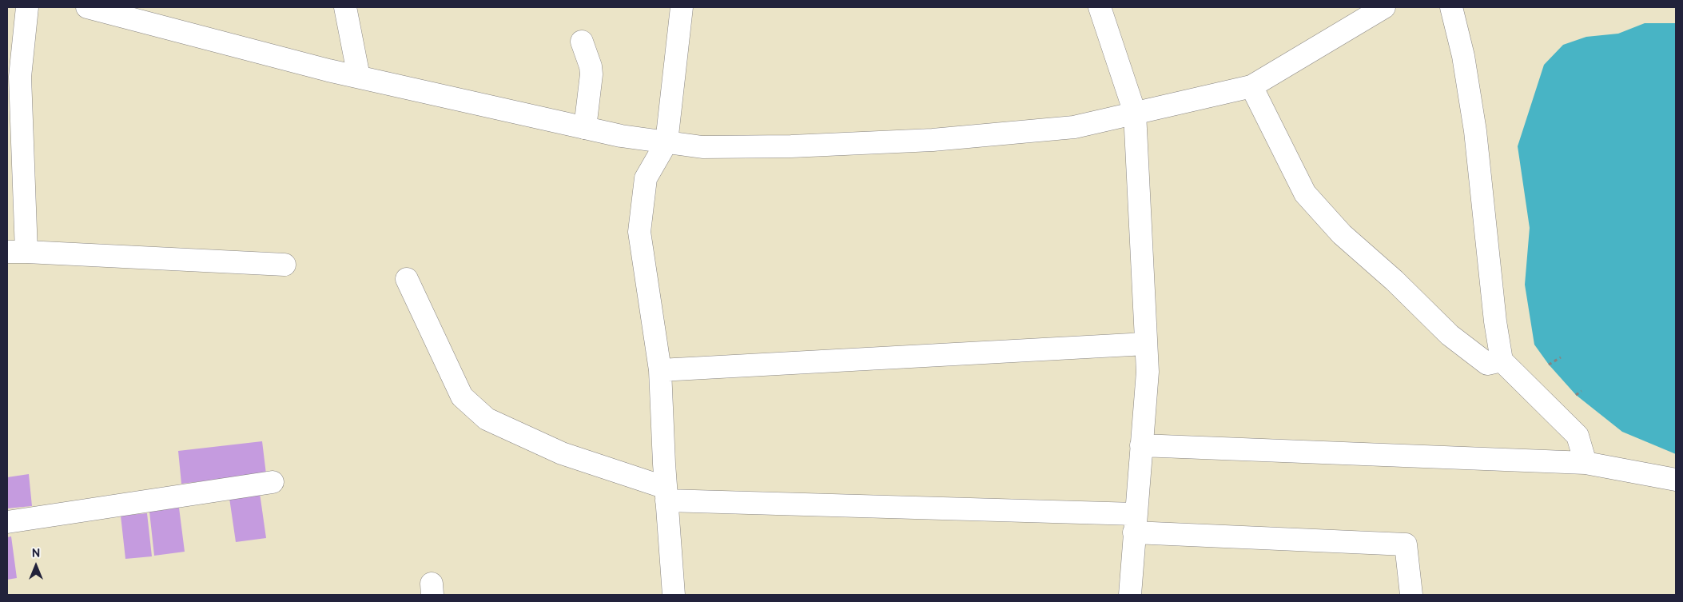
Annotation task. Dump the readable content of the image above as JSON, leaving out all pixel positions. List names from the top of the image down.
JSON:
{
  "north": "top"
}
